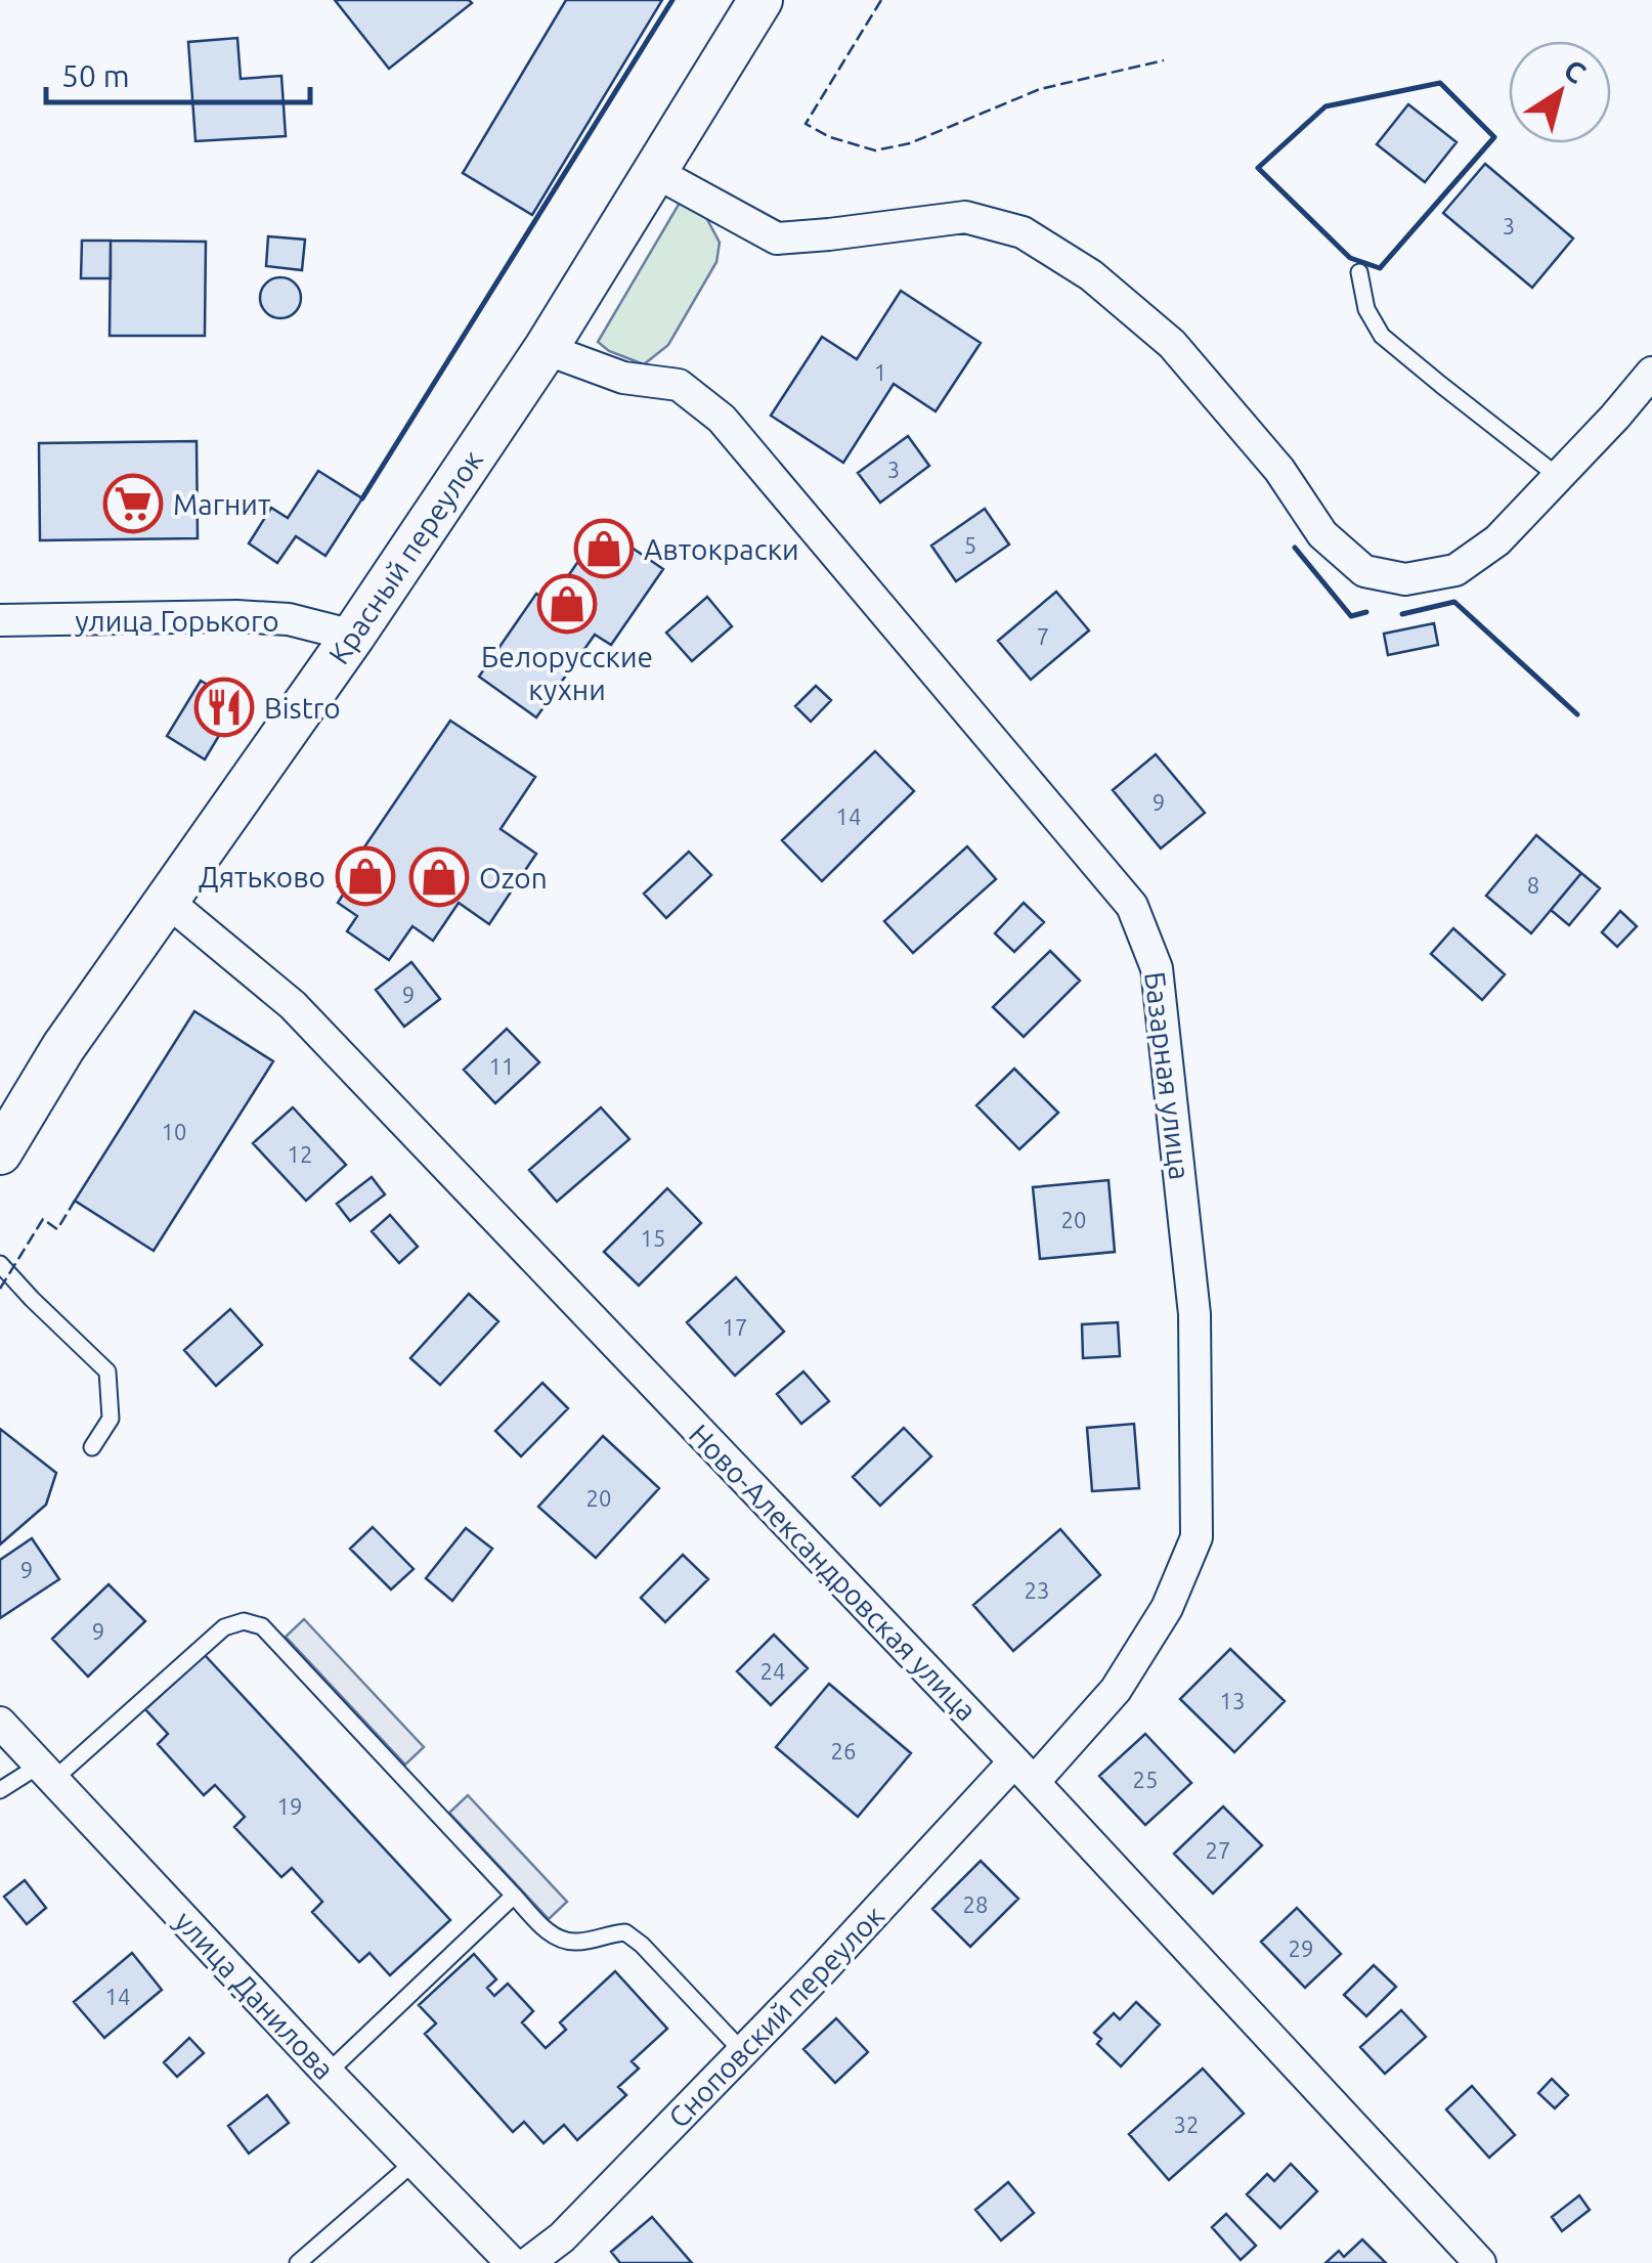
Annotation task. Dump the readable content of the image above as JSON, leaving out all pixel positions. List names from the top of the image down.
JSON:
{
  "streets": {
    "main road": ["Красный переулок"],
    "street": [
      "улица Горького",
      "Базарная улица",
      "Ново-Александровская улица",
      "улица Данилова",
      "Сноповский переулок"
    ]
  },
  "crossings": [
    ["Красный переулок", "улица Горького"],
    ["Красный переулок", "Базарная улица"],
    ["Красный переулок", "Ново-Александровская улица"],
    ["Базарная улица", "Ново-Александровская улица"],
    ["Базарная улица", "Сноповский переулок"],
    ["Ново-Александровская улица", "Сноповский переулок"]
  ],
  "places": {
    "supermarket": ["Магнит"],
    "shop": [
      "Автокраски",
      "Белорусские кухни",
      "Дятьково",
      "Ozon"
    ],
    "restaurant": ["Bistro"]
  },
  "house_numbers": [
    "3",
    "1",
    "3",
    "5",
    "7",
    "9",
    "14",
    "8",
    "9",
    "11",
    "10",
    "12",
    "20",
    "15",
    "17",
    "20",
    "9",
    "23",
    "9",
    "24",
    "13",
    "26",
    "25",
    "19",
    "27",
    "28",
    "29",
    "14",
    "32"
  ],
  "scale_bar": "50 m",
  "north": "top right"
}
